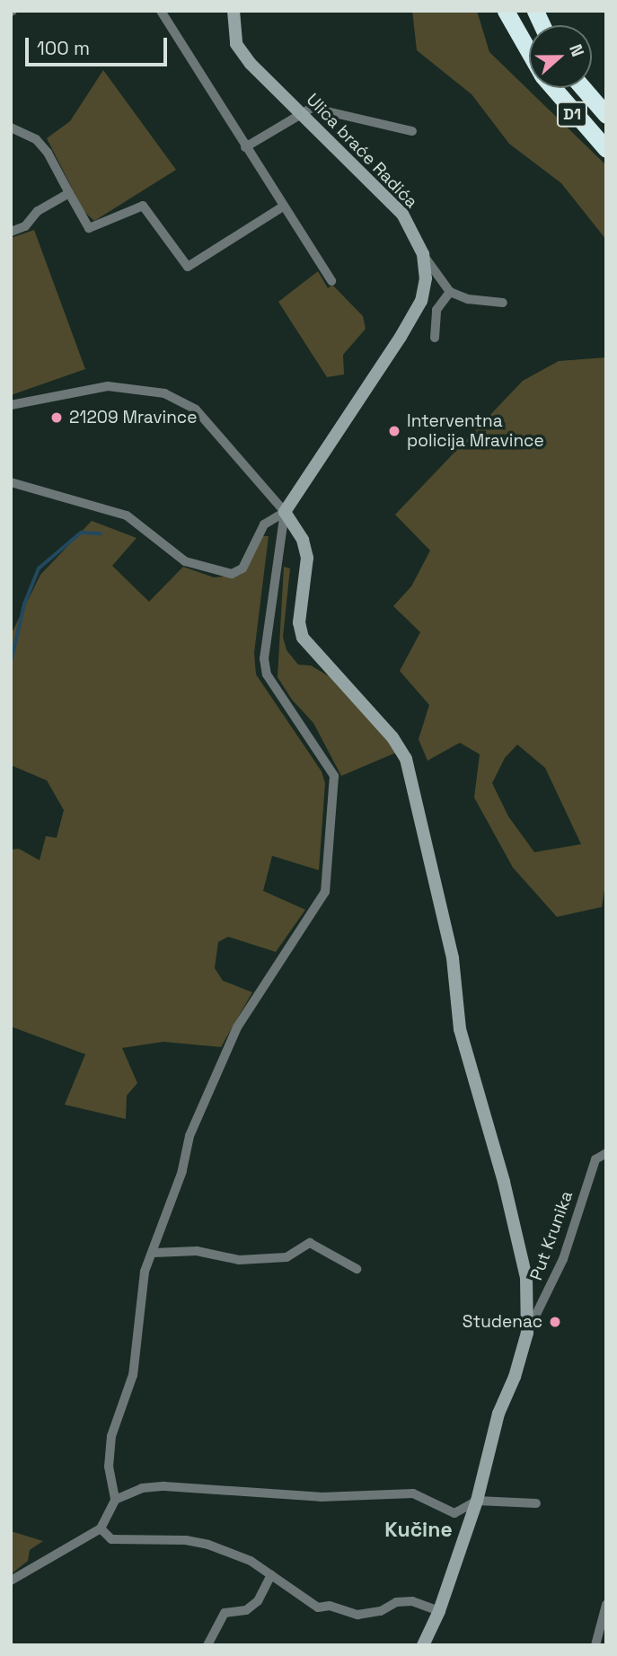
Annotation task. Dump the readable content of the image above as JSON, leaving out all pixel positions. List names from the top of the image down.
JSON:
{
  "streets": {
    "highway": ["D1"],
    "main road": ["Ulica braće Radića"],
    "street": ["Put Krunika"]
  },
  "districts": ["Kučine"],
  "places": ["21209 Mravince", "Interventna policija Mravince", "Studenac"],
  "scale_bar": "100 m",
  "north": "right"
}
